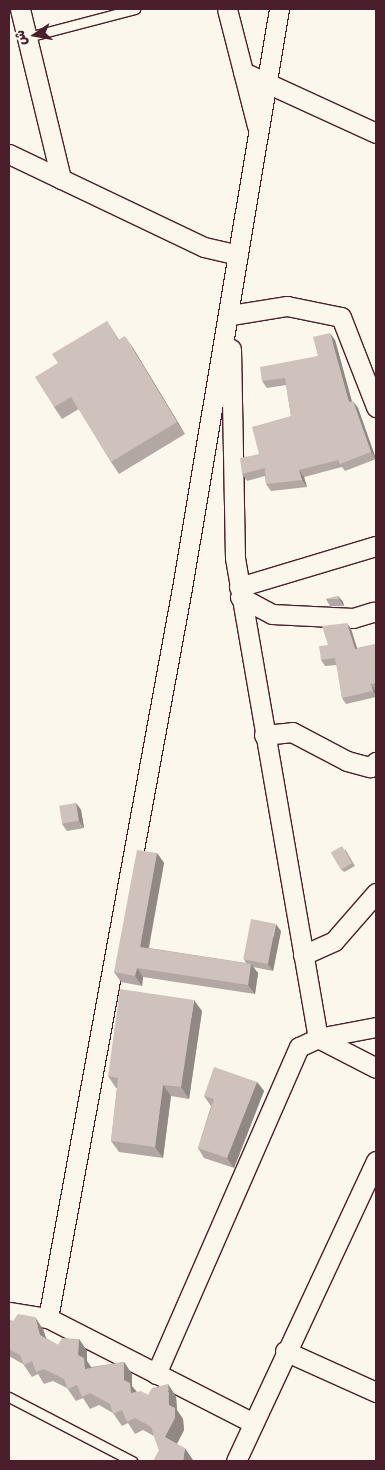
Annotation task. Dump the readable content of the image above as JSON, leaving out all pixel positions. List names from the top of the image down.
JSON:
{
  "north": "left"
}
